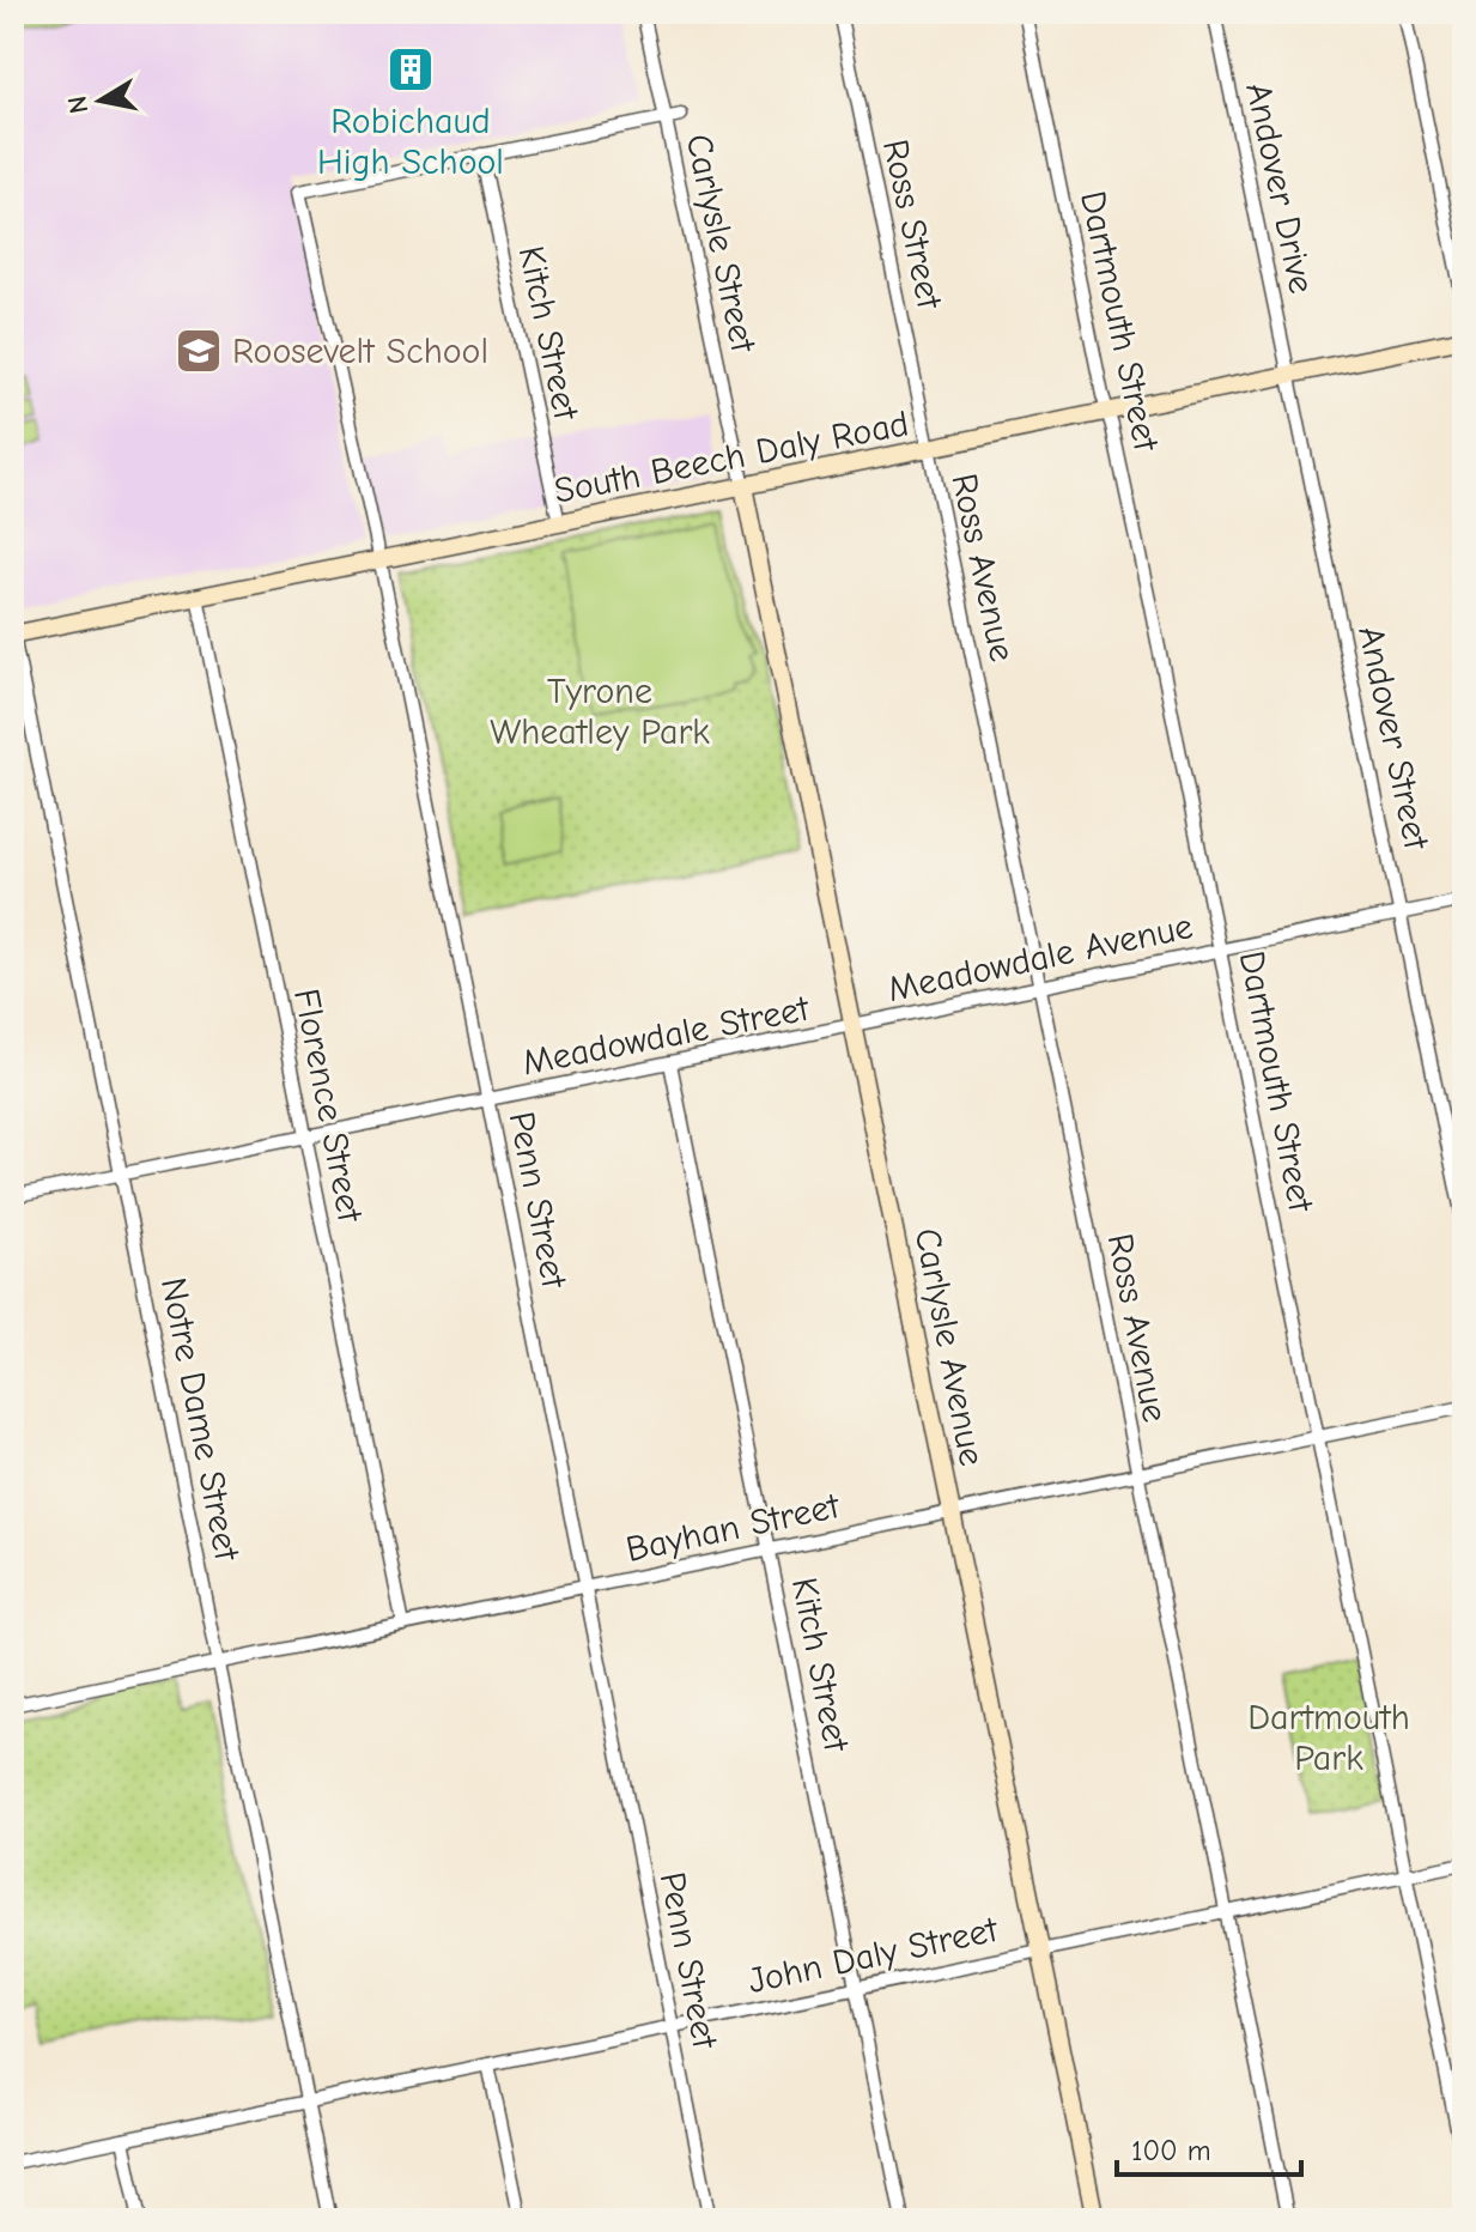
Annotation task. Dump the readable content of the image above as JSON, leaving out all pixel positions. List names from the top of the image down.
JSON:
{
  "streets": {
    "street": [
      "Andover Drive",
      "Ross Street",
      "Carlysle Street",
      "Dartmouth Street",
      "Kitch Street",
      "South Beech Daly Road",
      "Ross Avenue",
      "Andover Street",
      "Meadowdale Avenue",
      "Meadowdale Street",
      "Florence Street",
      "Penn Street",
      "Carlysle Avenue",
      "Notre Dame Street",
      "Bayhan Street",
      "John Daly Street"
    ]
  },
  "crossings": [
    ["Andover Drive", "South Beech Daly Road"],
    ["Andover Drive", "Andover Street"],
    ["Ross Street", "South Beech Daly Road"],
    ["Ross Street", "Ross Avenue"],
    ["Carlysle Street", "South Beech Daly Road"],
    ["Carlysle Street", "Carlysle Avenue"],
    ["Dartmouth Street", "South Beech Daly Road"],
    ["Dartmouth Street", "Meadowdale Avenue"],
    ["Dartmouth Street", "Bayhan Street"],
    ["Dartmouth Street", "John Daly Street"],
    ["Kitch Street", "South Beech Daly Road"],
    ["Kitch Street", "Meadowdale Street"],
    ["Kitch Street", "Penn Street"],
    ["Kitch Street", "Bayhan Street"],
    ["Kitch Street", "John Daly Street"],
    ["South Beech Daly Road", "Ross Avenue"],
    ["South Beech Daly Road", "Andover Street"],
    ["South Beech Daly Road", "Florence Street"],
    ["South Beech Daly Road", "Penn Street"],
    ["South Beech Daly Road", "Carlysle Avenue"],
    ["South Beech Daly Road", "Notre Dame Street"],
    ["Ross Avenue", "Meadowdale Avenue"],
    ["Ross Avenue", "Bayhan Street"],
    ["Ross Avenue", "John Daly Street"],
    ["Andover Street", "Meadowdale Avenue"],
    ["Meadowdale Avenue", "Meadowdale Street"],
    ["Meadowdale Avenue", "Carlysle Avenue"],
    ["Meadowdale Street", "Penn Street"],
    ["Meadowdale Street", "Carlysle Avenue"],
    ["Florence Street", "Bayhan Street"],
    ["Penn Street", "Bayhan Street"],
    ["Penn Street", "John Daly Street"],
    ["Carlysle Avenue", "Bayhan Street"],
    ["Carlysle Avenue", "John Daly Street"],
    ["Notre Dame Street", "Bayhan Street"],
    ["Notre Dame Street", "John Daly Street"]
  ],
  "parks": ["Tyrone Wheatley Park", "Dartmouth Park"],
  "places": {
    "building": ["Robichaud High School"],
    "school or university": ["Roosevelt School"]
  },
  "scale_bar": "100 m",
  "north": "left"
}
